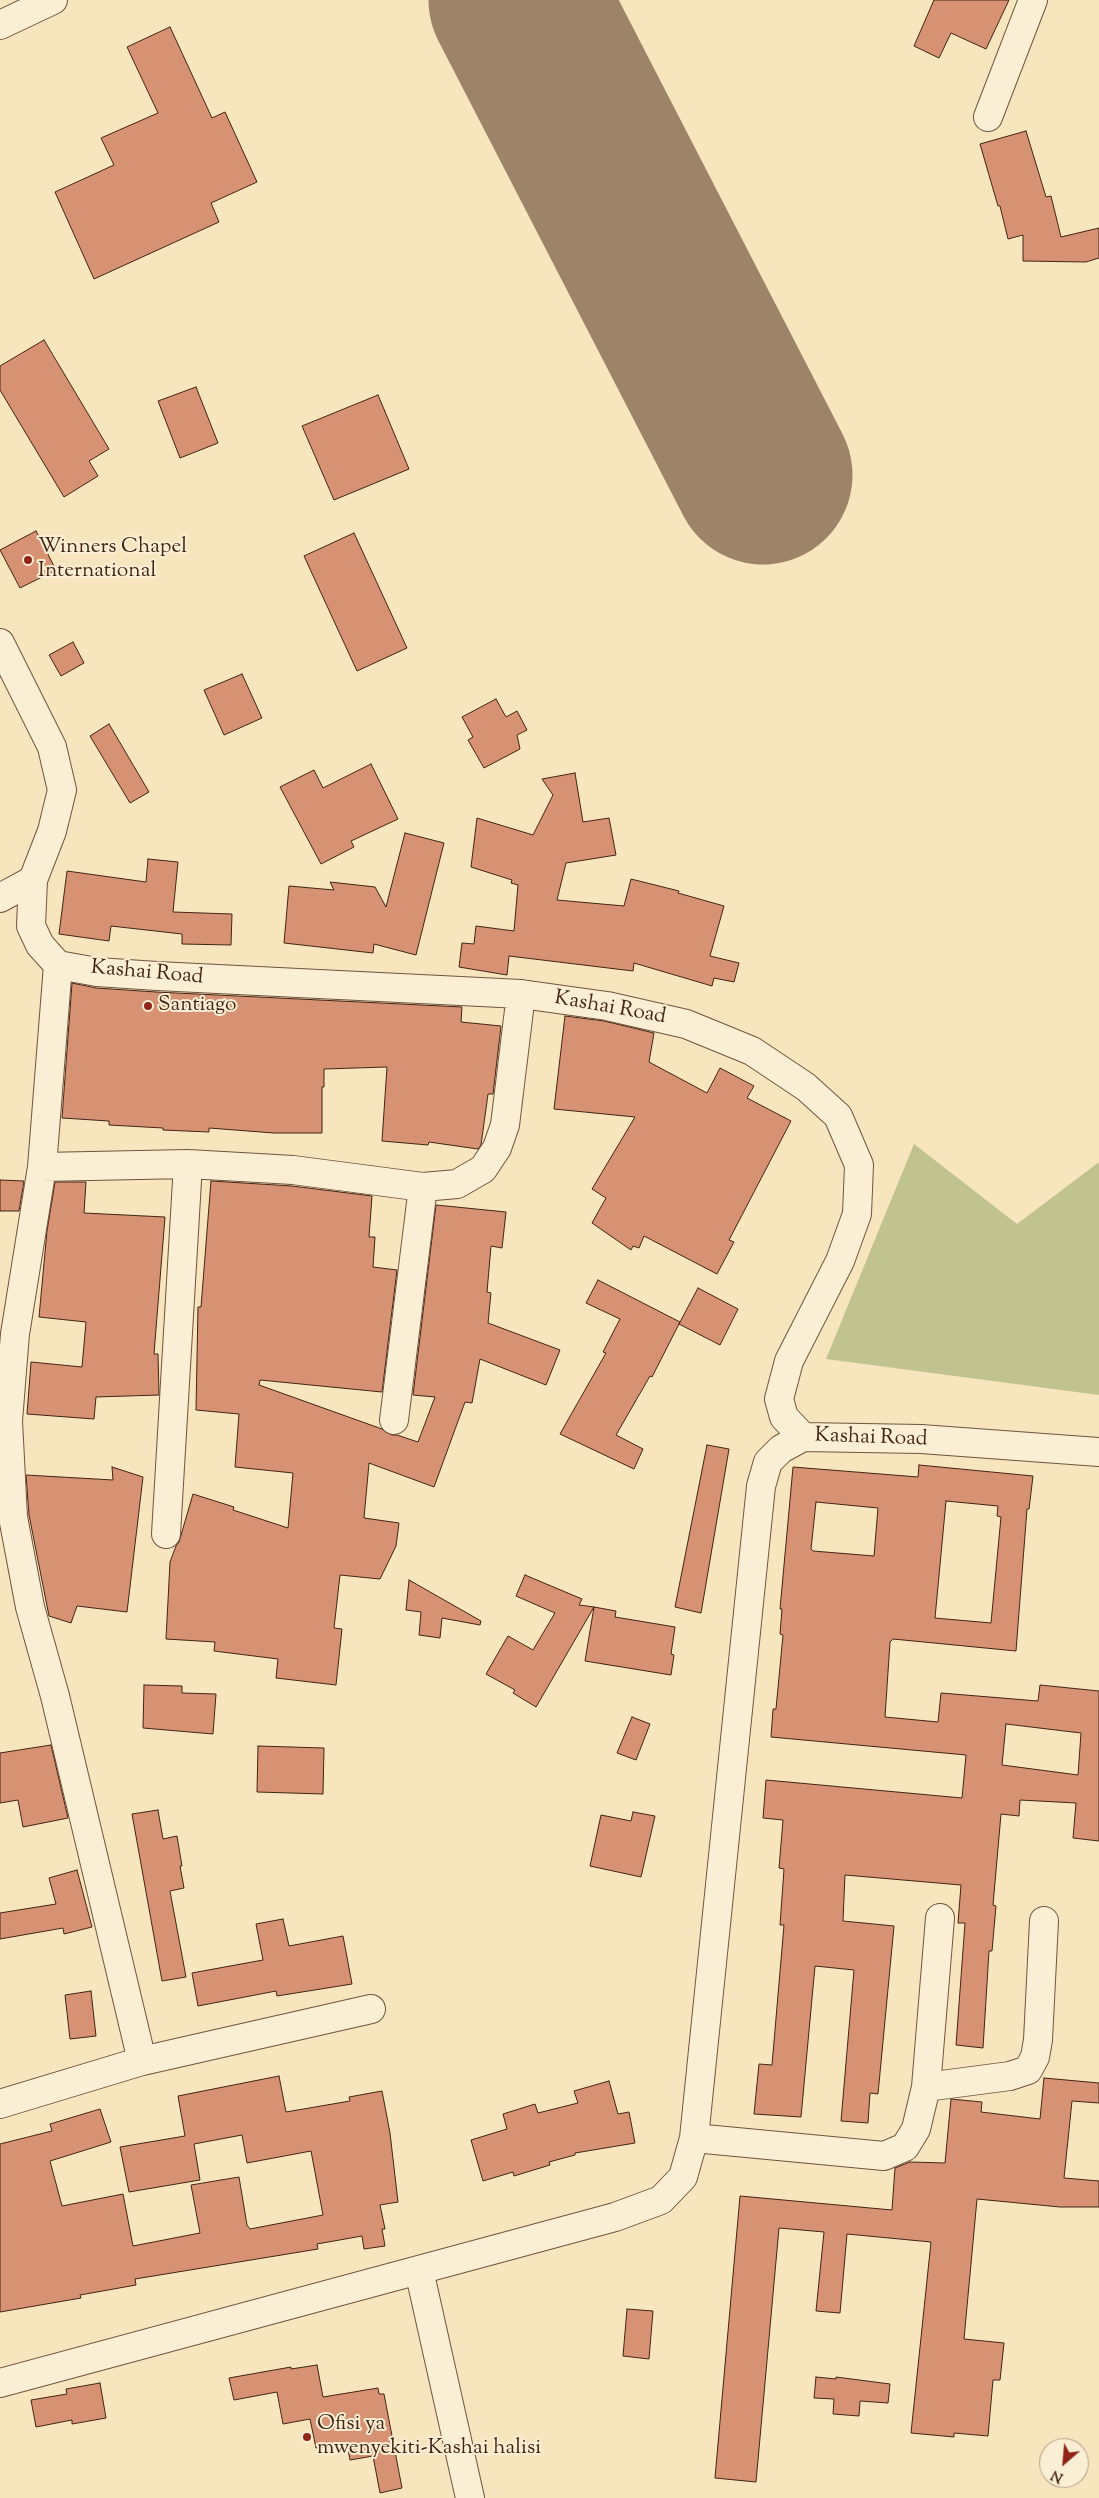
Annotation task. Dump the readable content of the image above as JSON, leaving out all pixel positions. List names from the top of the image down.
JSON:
{
  "streets": {
    "street": ["Kashai Road"]
  },
  "places": ["Winners Chapel International", "Santiago", "Ofisi ya mwenyekiti-Kashai halisi"],
  "north": "bottom left"
}
